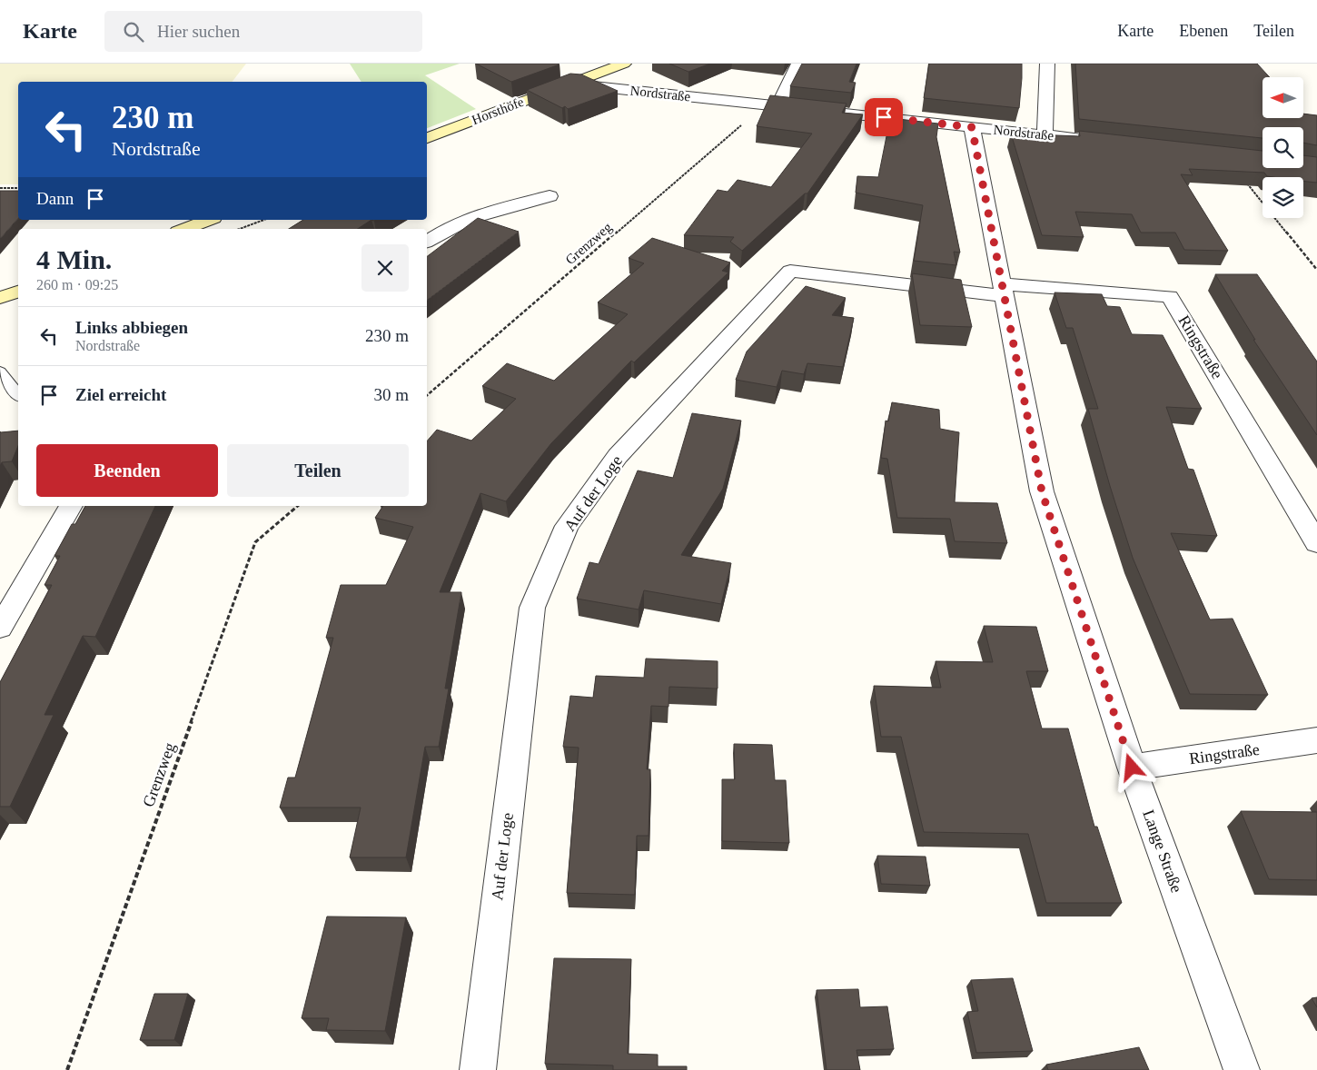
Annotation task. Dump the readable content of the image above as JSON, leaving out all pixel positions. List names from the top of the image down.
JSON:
{
  "streets": {
    "main road": ["Horsthöfe"],
    "street": [
      "Nordstraße",
      "Ringstraße",
      "Auf der Loge",
      "Lange Straße"
    ],
    "path": ["Grenzweg"]
  },
  "crossings": [
    ["Nordstraße", "Horsthöfe"],
    ["Nordstraße", "Grenzweg"],
    ["Nordstraße", "Lange Straße"],
    ["Ringstraße", "Auf der Loge"],
    ["Ringstraße", "Lange Straße"],
    ["Auf der Loge", "Lange Straße"]
  ],
  "north": "left",
  "page": {
    "header": "Karte",
    "search": "Hier suchen",
    "nav": ["Karte", "Ebenen", "Teilen"],
    "turn": ["230 m", "Nordstraße"],
    "then": "Dann",
    "heading": ["4 Min.", "260 m · 09:25"],
    "list": [
      {
        "name": "Links abbiegen",
        "note": "Nordstraße",
        "value": "230 m"
      },
      {
        "name": "Ziel erreicht",
        "value": "30 m"
      }
    ],
    "buttons": ["Beenden", "Teilen"]
  }
}
